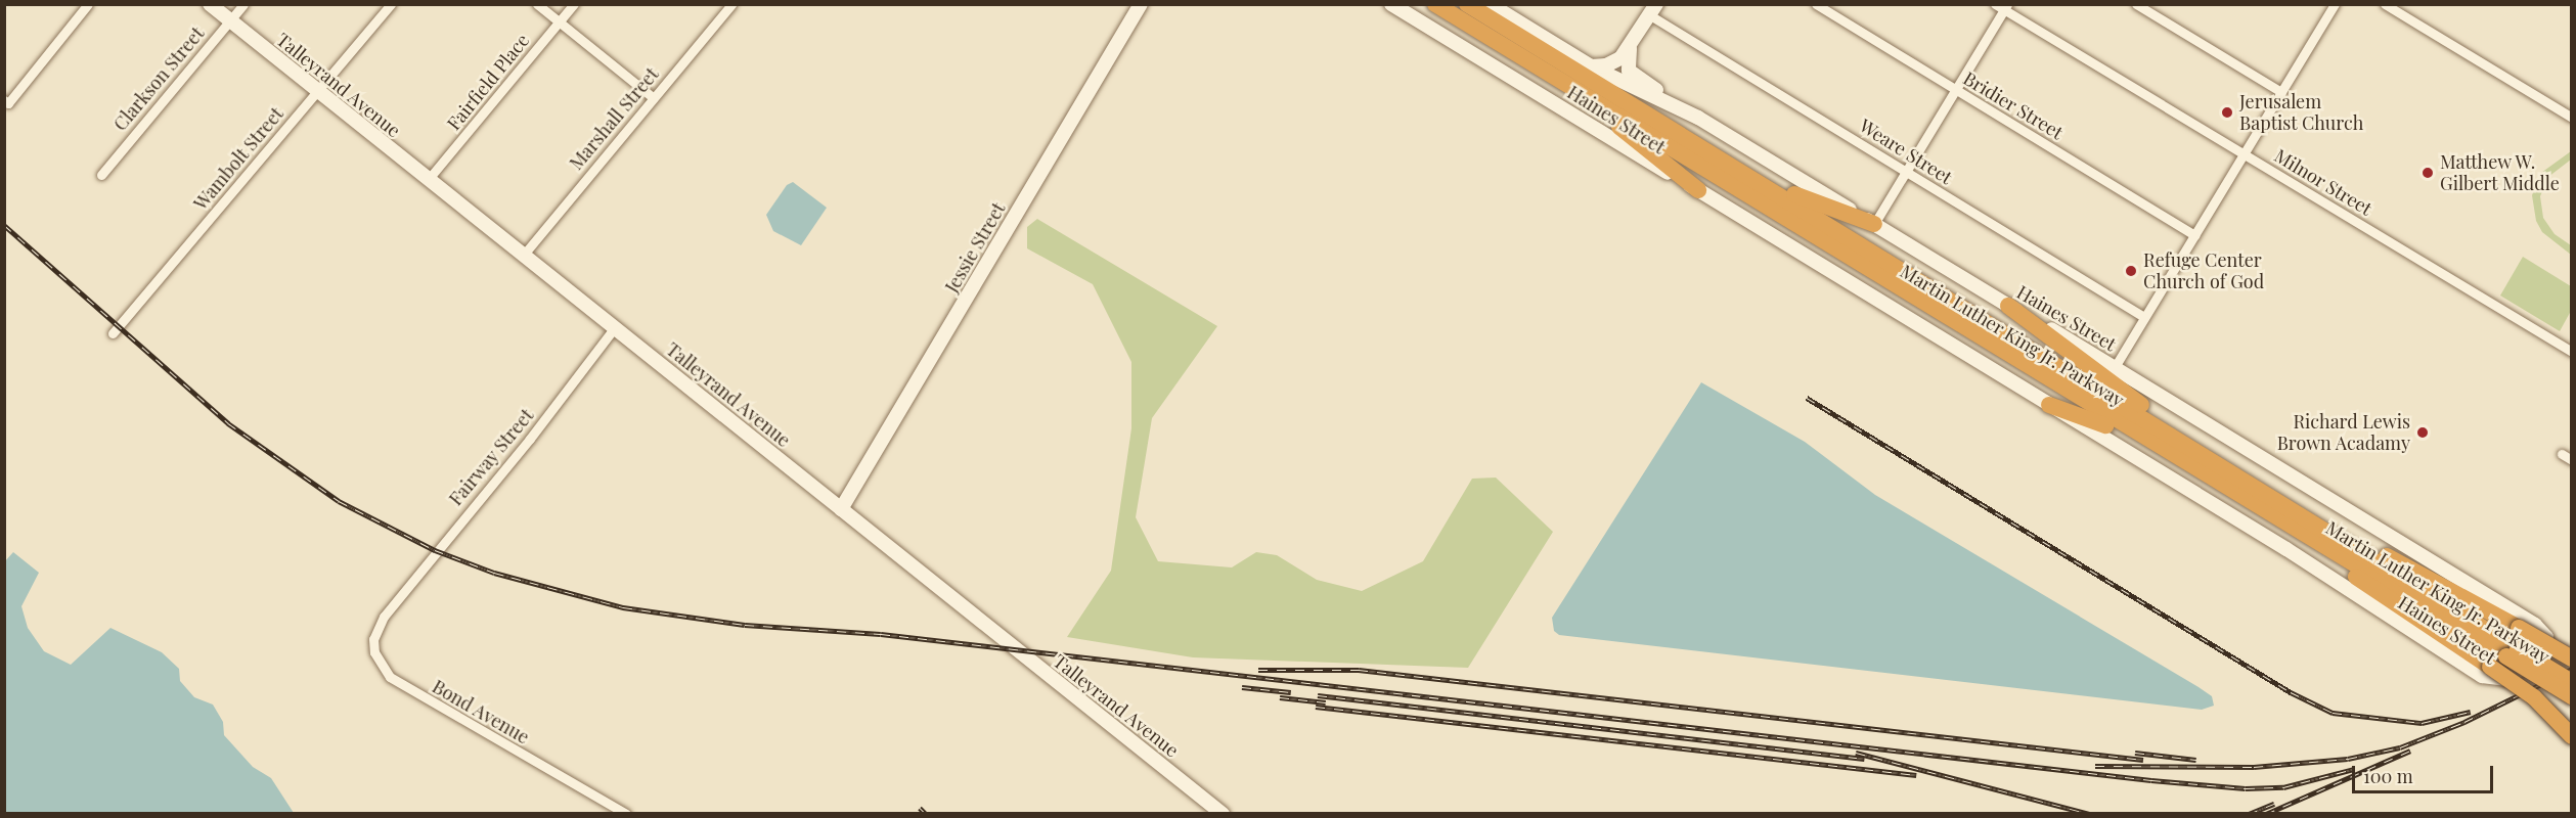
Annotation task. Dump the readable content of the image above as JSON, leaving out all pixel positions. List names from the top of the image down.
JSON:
{
  "streets": {
    "highway": ["Martin Luther King Jr. Parkway"],
    "street": [
      "Clarkson Street",
      "Fairfield Place",
      "Talleyrand Avenue",
      "Bridier Street",
      "Marshall Street",
      "Haines Street",
      "Weare Street",
      "Wambolt Street",
      "Milnor Street",
      "Jessie Street",
      "Fairway Street",
      "Bond Avenue"
    ]
  },
  "crossings": [
    ["Clarkson Street", "Talleyrand Avenue"],
    ["Fairfield Place", "Talleyrand Avenue"],
    ["Talleyrand Avenue", "Marshall Street"],
    ["Talleyrand Avenue", "Wambolt Street"],
    ["Talleyrand Avenue", "Jessie Street"],
    ["Talleyrand Avenue", "Fairway Street"],
    ["Fairway Street", "Bond Avenue"]
  ],
  "places": [
    "Jerusalem Baptist Church",
    "Matthew W. Gilbert Middle",
    "Refuge Center Church of God",
    "Richard Lewis Brown Acadamy"
  ],
  "scale_bar": "100 m"
}
